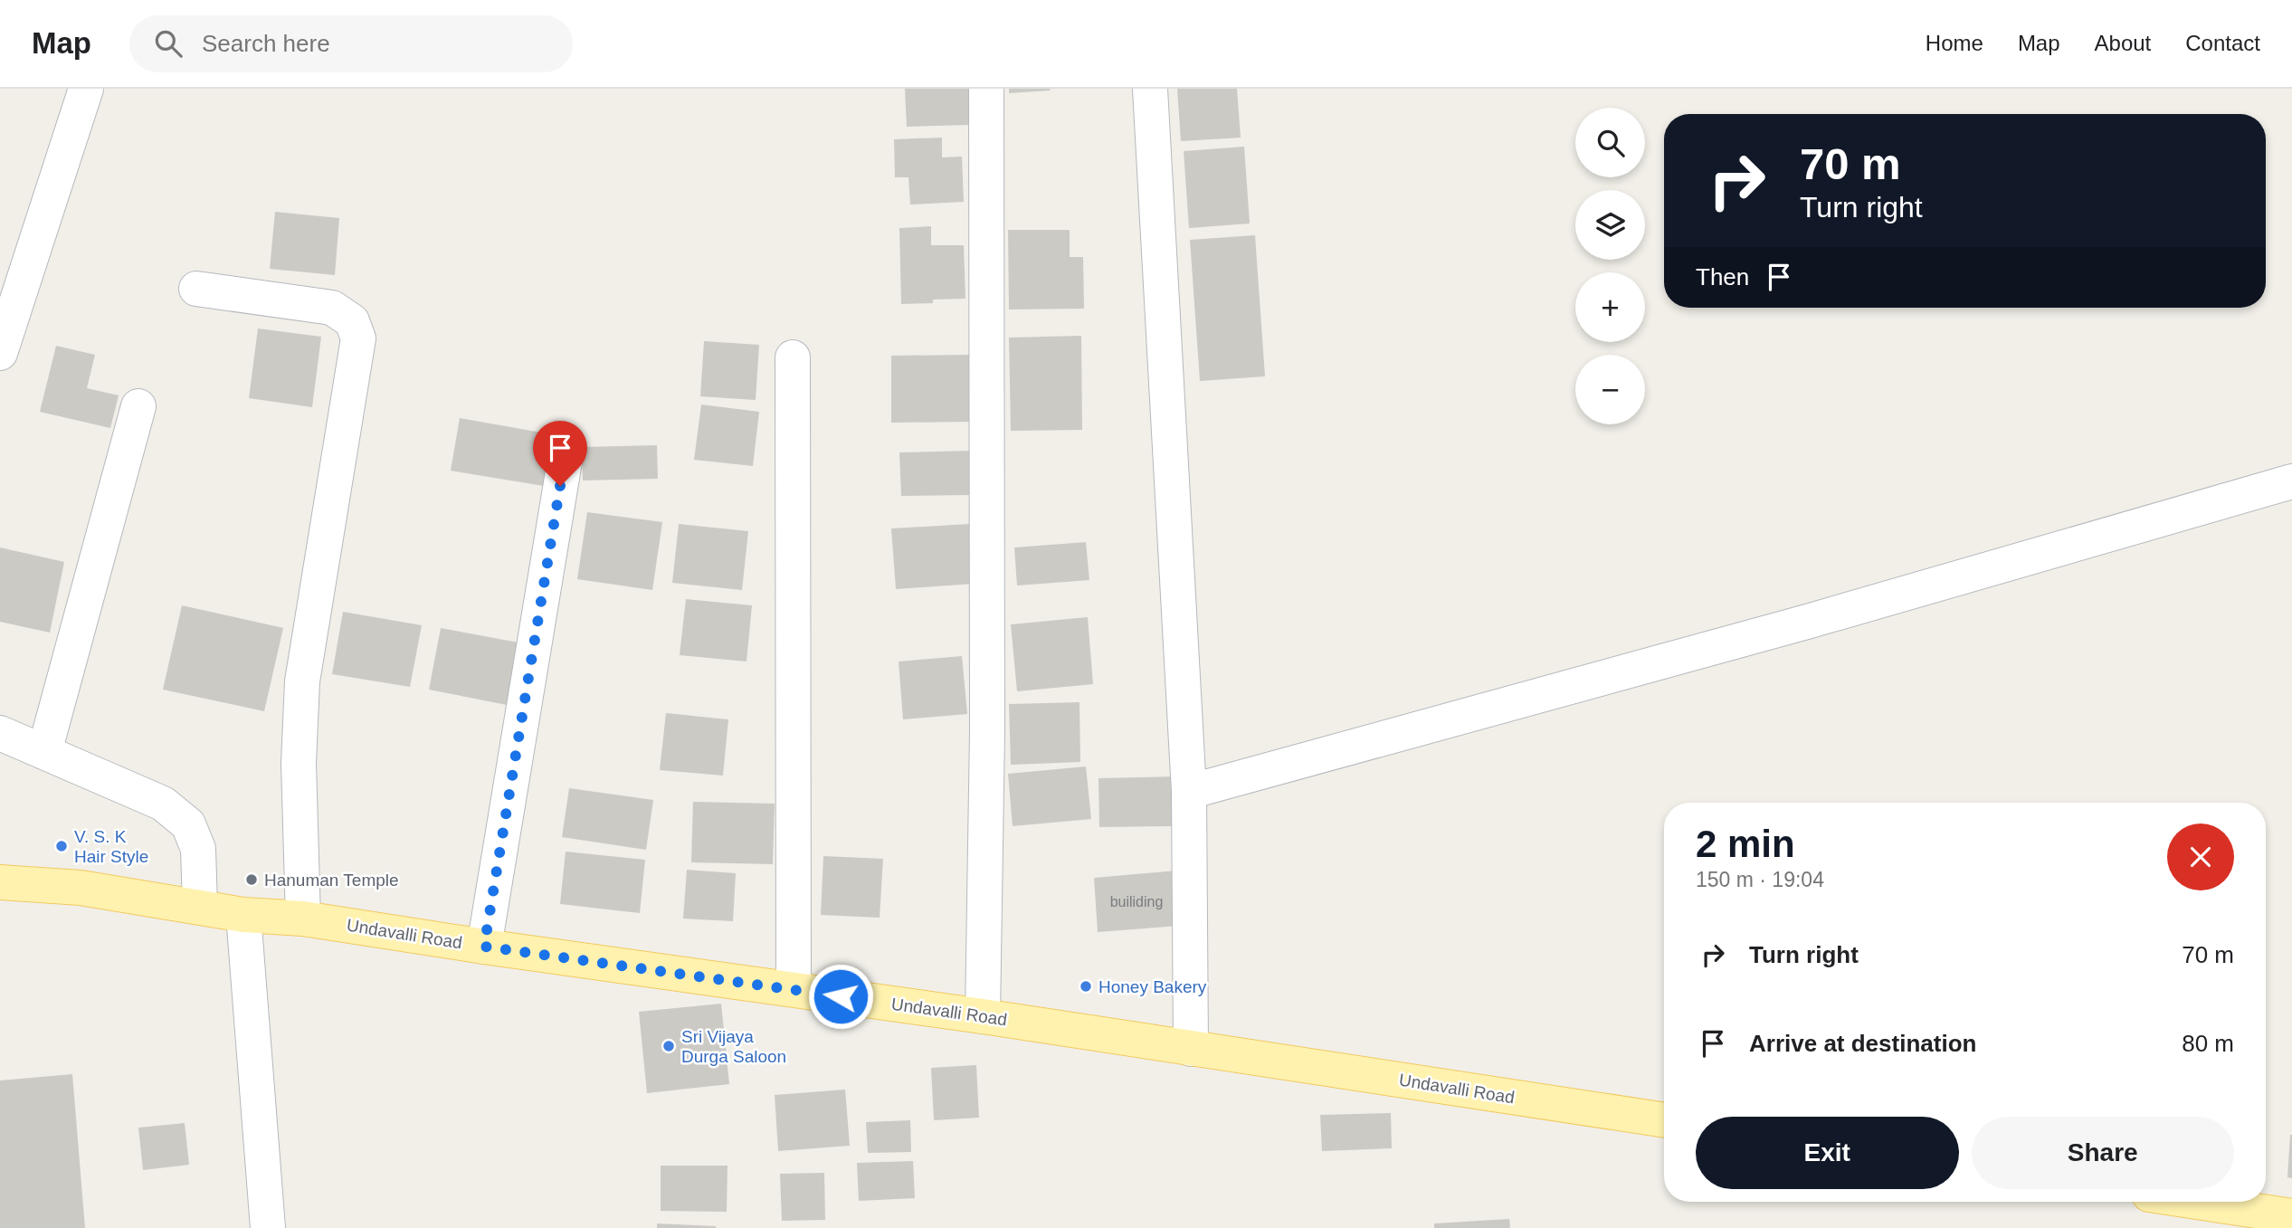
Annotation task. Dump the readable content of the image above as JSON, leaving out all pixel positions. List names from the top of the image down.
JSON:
{
  "streets": {
    "main road": ["Undavalli Road"]
  },
  "places": [
    "V. S. K Hair Style",
    "Hanuman Temple",
    "Honey Bakery",
    "Sri Vijaya Durga Saloon"
  ],
  "house_numbers": ["builiding"],
  "page": {
    "header": "Map",
    "search": "Search here",
    "nav": [
      "Home",
      "Map",
      "About",
      "Contact"
    ],
    "map_buttons": ["+", "−"],
    "turn": ["70 m", "Turn right"],
    "then": "Then",
    "heading": ["2 min", "150 m · 19:04"],
    "list": [
      {
        "name": "Turn right",
        "value": "70 m"
      },
      {
        "name": "Arrive at destination",
        "value": "80 m"
      }
    ],
    "buttons": ["Exit", "Share"]
  }
}
